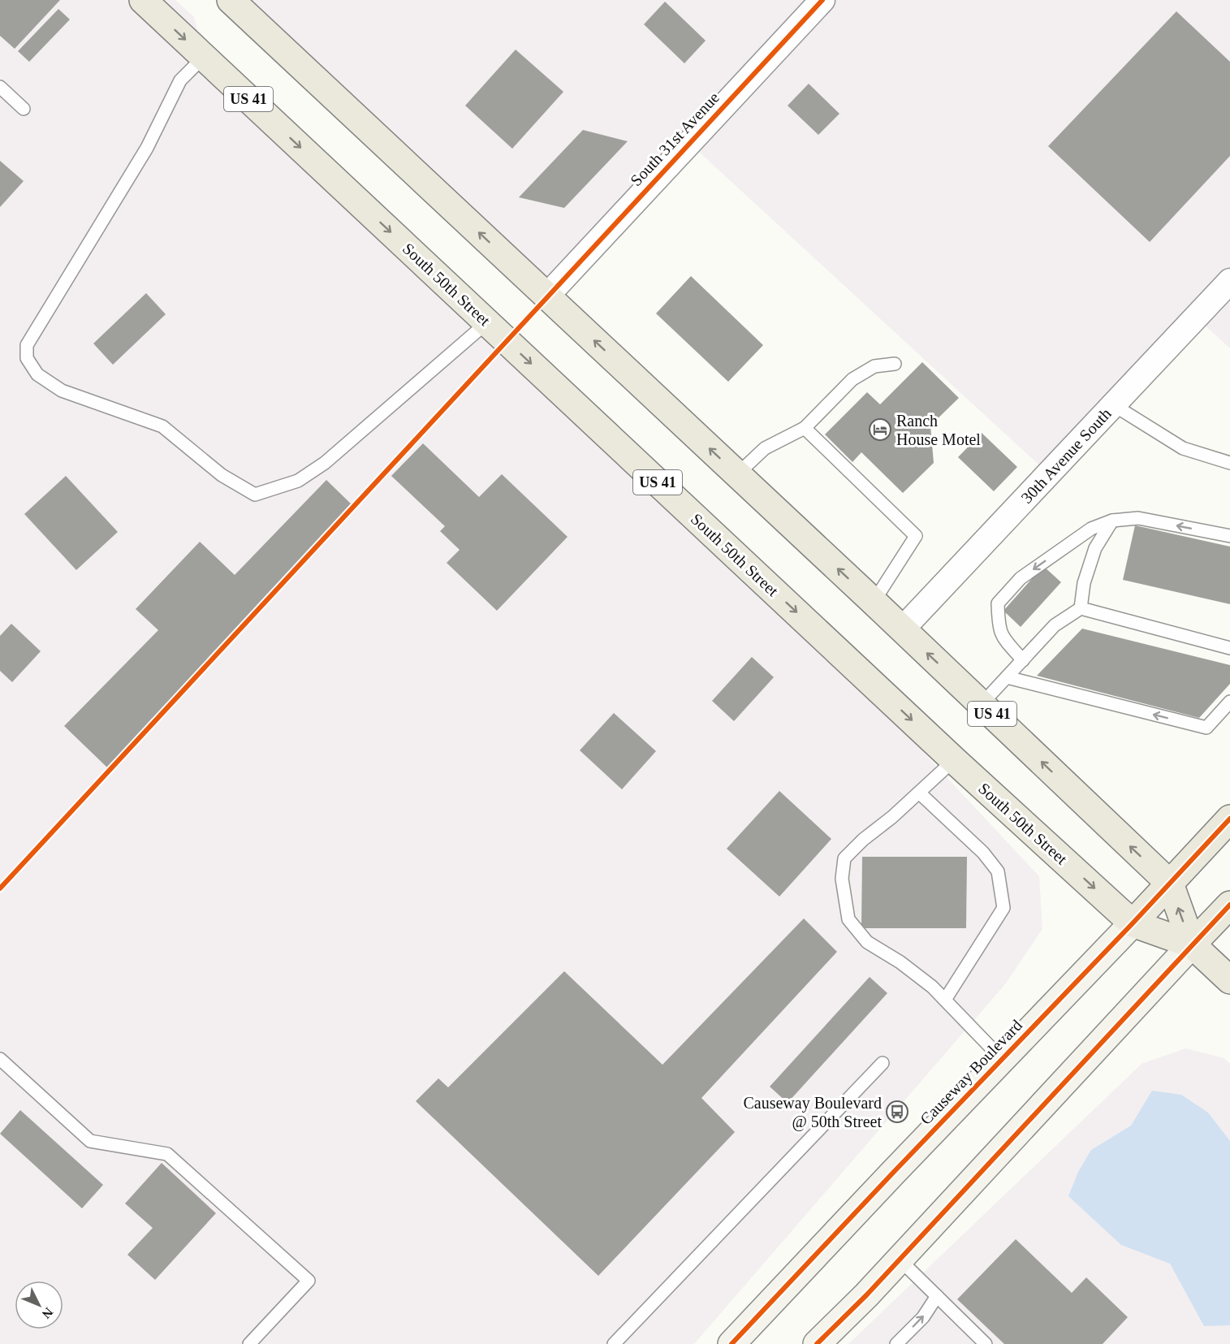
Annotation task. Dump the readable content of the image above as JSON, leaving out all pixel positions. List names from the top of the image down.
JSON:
{
  "streets": {
    "main road": ["US 41", "South 50th Street", "Causeway Boulevard"],
    "street": ["South 31st Avenue", "30th Avenue South"]
  },
  "crossings": [
    ["South 31st Avenue", "South 50th Street"],
    ["South 50th Street", "30th Avenue South"],
    ["South 50th Street", "Causeway Boulevard"]
  ],
  "places": {
    "hotel": ["Ranch House Motel"],
    "bus stop": ["Causeway Boulevard @ 50th Street"]
  },
  "north": "bottom right"
}
